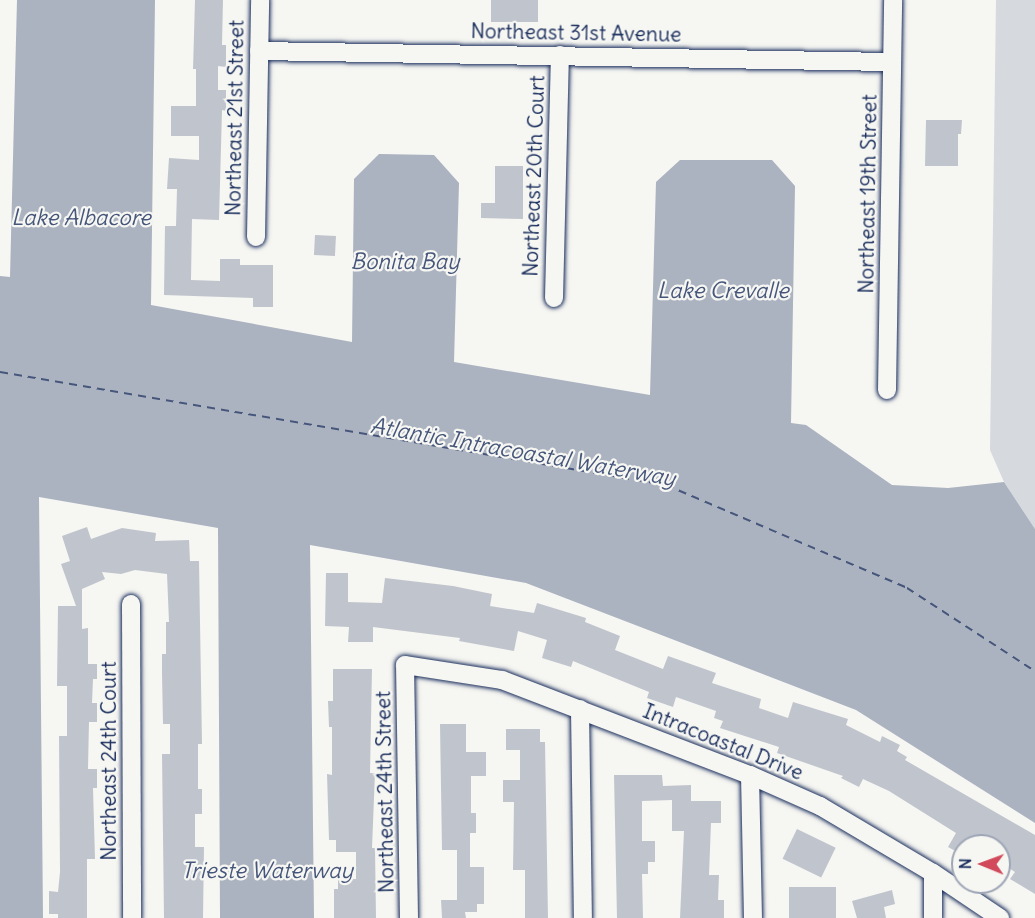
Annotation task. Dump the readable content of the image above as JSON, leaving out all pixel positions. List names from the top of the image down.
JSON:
{
  "streets": {
    "street": [
      "Northeast 31st Avenue",
      "Northeast 21st Street",
      "Northeast 20th Court",
      "Northeast 19th Street",
      "Intracoastal Drive",
      "Northeast 24th Court",
      "Northeast 24th Street"
    ]
  },
  "crossings": [
    ["Northeast 31st Avenue", "Northeast 21st Street"],
    ["Northeast 31st Avenue", "Northeast 20th Court"],
    ["Northeast 31st Avenue", "Northeast 19th Street"],
    ["Intracoastal Drive", "Northeast 24th Street"]
  ],
  "water": [
    "Lake Albacore",
    "Bonita Bay",
    "Lake Crevalle",
    "Atlantic Intracoastal Waterway",
    "Trieste Waterway"
  ],
  "north": "left"
}
